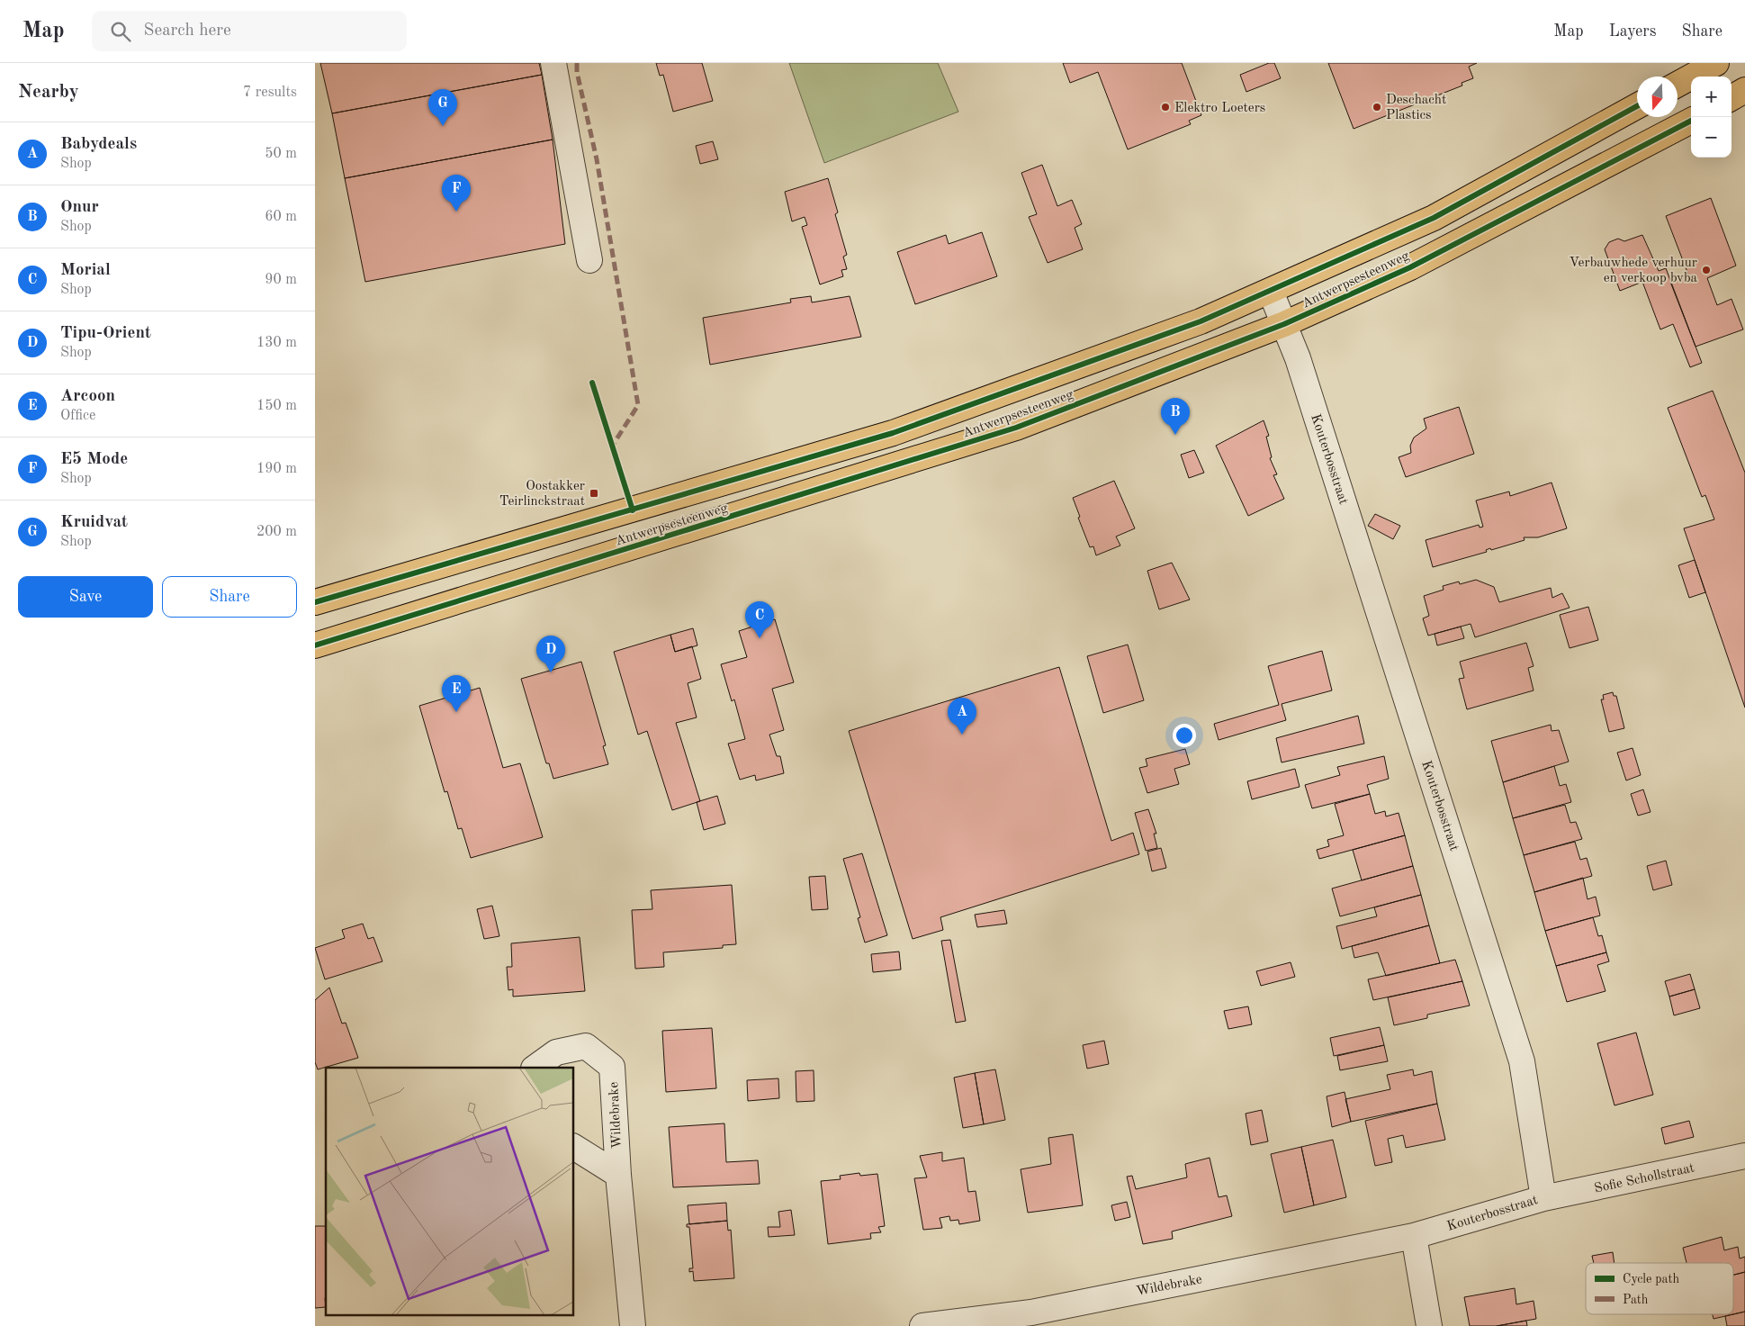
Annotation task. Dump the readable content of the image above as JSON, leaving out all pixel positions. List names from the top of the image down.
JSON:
{
  "streets": {
    "main road": ["Antwerpsesteenweg"],
    "street": ["Kouterbosstraat", "Wildebrake", "Sofie Schollstraat"]
  },
  "crossings": [
    ["Antwerpsesteenweg", "Kouterbosstraat"],
    ["Kouterbosstraat", "Wildebrake"],
    ["Kouterbosstraat", "Sofie Schollstraat"]
  ],
  "places": {
    "other": ["Elektro Loeters", "Deschacht Plastics", "Verbauwhede verhuur en verkoop bvba"],
    "transit": ["Oostakker Teirlinckstraat"]
  },
  "legend": ["Cycle path", "Path"],
  "north": "bottom",
  "page": {
    "header": "Map",
    "search": "Search here",
    "nav": ["Map", "Layers", "Share"],
    "heading": ["Nearby", "7 results"],
    "map_buttons": ["+", "−"],
    "pins": [
      "G",
      "F",
      "B",
      "C",
      "D",
      "E",
      "A"
    ],
    "list": [
      {
        "mark": "A",
        "name": "Babydeals",
        "note": "Shop",
        "value": "50 m"
      },
      {
        "mark": "B",
        "name": "Onur",
        "note": "Shop",
        "value": "60 m"
      },
      {
        "mark": "C",
        "name": "Morial",
        "note": "Shop",
        "value": "90 m"
      },
      {
        "mark": "D",
        "name": "Tipu-Orient",
        "note": "Shop",
        "value": "130 m"
      },
      {
        "mark": "E",
        "name": "Arcoon",
        "note": "Office",
        "value": "150 m"
      },
      {
        "mark": "F",
        "name": "E5 Mode",
        "note": "Shop",
        "value": "190 m"
      },
      {
        "mark": "G",
        "name": "Kruidvat",
        "note": "Shop",
        "value": "200 m"
      }
    ],
    "buttons": ["Save", "Share"]
  }
}
